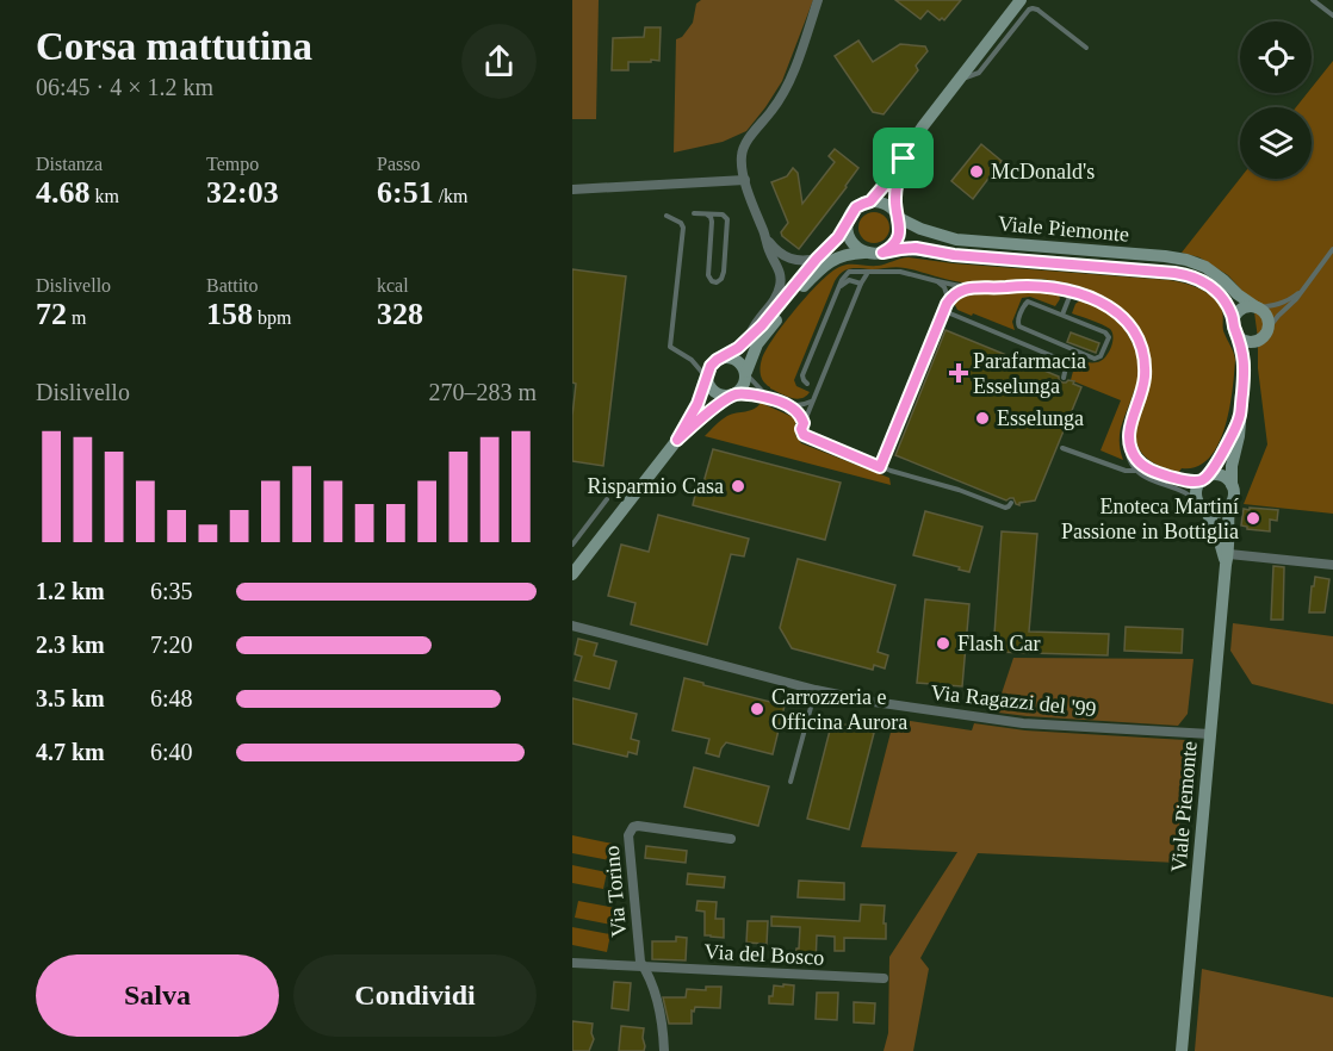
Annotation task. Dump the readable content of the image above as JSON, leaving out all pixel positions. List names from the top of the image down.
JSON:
{
  "streets": {
    "street": [
      "Viale Piemonte",
      "Via Ragazzi del '99",
      "Via Torino",
      "Via del Bosco"
    ]
  },
  "crossings": [
    ["Viale Piemonte", "Via Ragazzi del '99"],
    ["Via Torino", "Via del Bosco"]
  ],
  "places": {
    "other": [
      "McDonald's",
      "Esselunga",
      "Risparmio Casa",
      "Enoteca Martiní Passione in Bottiglia",
      "Flash Car",
      "Carrozzeria e Officina Aurora"
    ],
    "health": ["Parafarmacia Esselunga"]
  },
  "page": {
    "heading": ["Corsa mattutina", "06:45 · 4 × 1.2 km"],
    "stats": [
      ["Distanza", "4.68 km"],
      ["Tempo", "32:03"],
      ["Passo", "6:51 /km"],
      ["Dislivello", "72 m"],
      ["Battito", "158 bpm"],
      ["kcal", "328"]
    ],
    "chart": ["Dislivello", "270–283 m"],
    "list": [
      {
        "name": "1.2 km",
        "note": "6:35"
      },
      {
        "name": "2.3 km",
        "note": "7:20"
      },
      {
        "name": "3.5 km",
        "note": "6:48"
      },
      {
        "name": "4.7 km",
        "note": "6:40"
      }
    ],
    "buttons": ["Salva", "Condividi"]
  }
}
